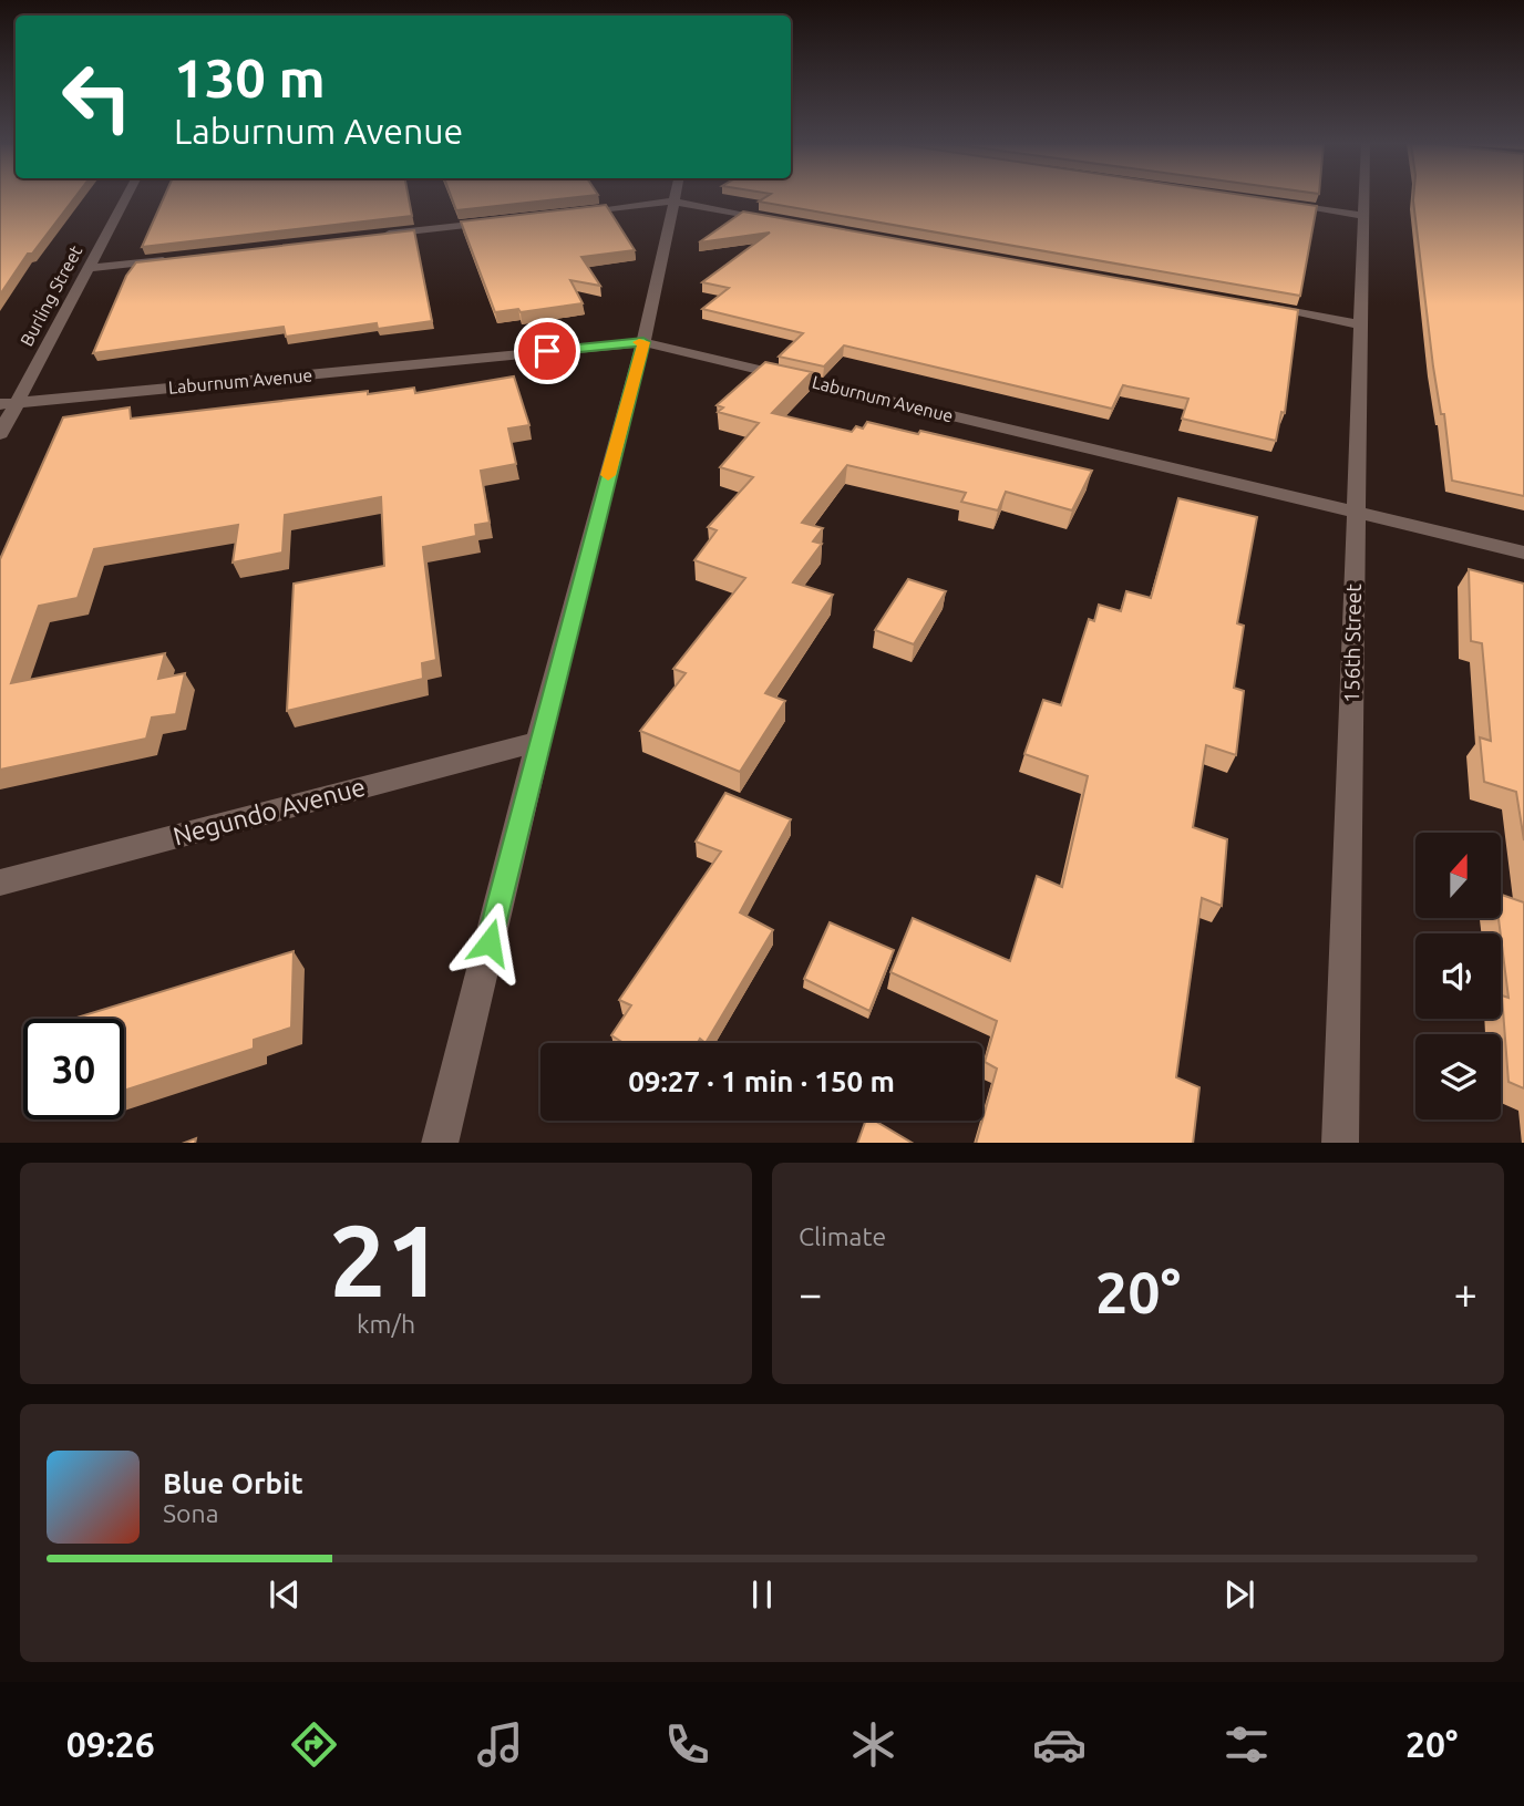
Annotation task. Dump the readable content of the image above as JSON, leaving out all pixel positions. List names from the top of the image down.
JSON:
{
  "streets": {
    "street": [
      "Burling Street",
      "Laburnum Avenue",
      "156th Street",
      "Negundo Avenue"
    ]
  },
  "crossings": [
    ["Burling Street", "Laburnum Avenue"],
    ["Laburnum Avenue", "156th Street"]
  ],
  "north": "top",
  "page": {
    "turn": ["130 m", "Laburnum Avenue"],
    "limit": "30",
    "trip": "09:27 · 1 min · 150 m",
    "tile": [
      ["21", "km/h"],
      "Climate"
    ],
    "heat": ["−", "20°", "+"],
    "song": ["Blue Orbit", "Sona"],
    "tabs": ["09:26", "20°"]
  }
}
